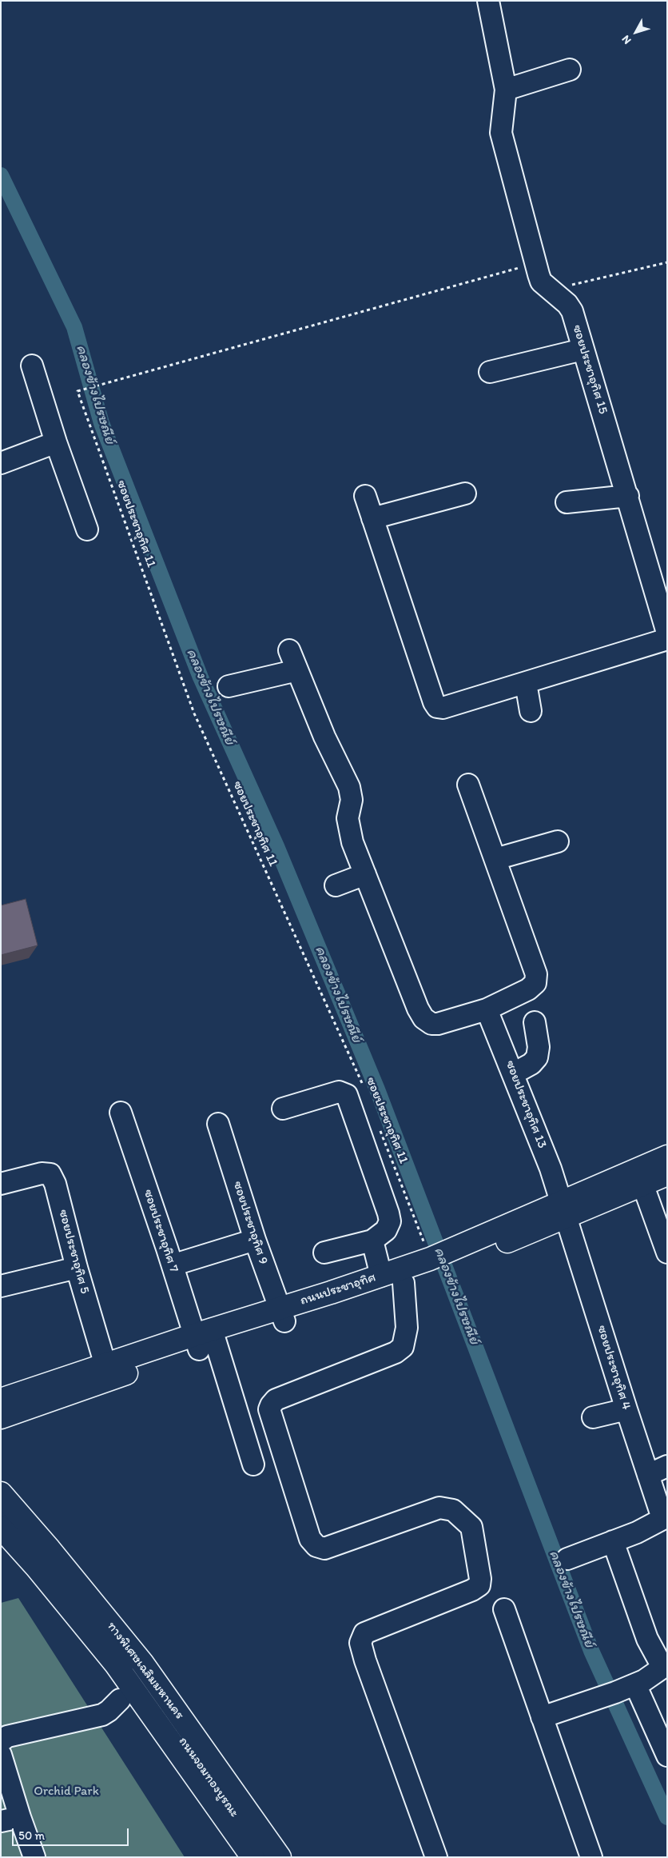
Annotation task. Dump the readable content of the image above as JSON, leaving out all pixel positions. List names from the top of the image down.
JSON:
{
  "streets": {
    "main road": ["ถนนประชาอุทิศ", "ทางพิเศษเฉลิมมหานคร"],
    "street": [
      "ซอยประชาอุทิศ 15",
      "ซอยประชาอุทิศ 13",
      "ซอยประชาอุทิศ 9",
      "ซอยประชาอุทิศ 7",
      "ซอยประชาอุทิศ 5",
      "ซอยประชาอุทิศ 4",
      "ถนนจอมทองบูรณะ"
    ],
    "path": ["ซอยประชาอุทิศ 11"]
  },
  "crossings": [
    ["ซอยประชาอุทิศ 15", "ซอยประชาอุทิศ 11"],
    ["ซอยประชาอุทิศ 11", "ถนนประชาอุทิศ"],
    ["ซอยประชาอุทิศ 13", "ถนนประชาอุทิศ"],
    ["ซอยประชาอุทิศ 13", "ซอยประชาอุทิศ 4"],
    ["ซอยประชาอุทิศ 9", "ถนนประชาอุทิศ"],
    ["ซอยประชาอุทิศ 7", "ถนนประชาอุทิศ"],
    ["ซอยประชาอุทิศ 5", "ถนนประชาอุทิศ"],
    ["ถนนประชาอุทิศ", "ซอยประชาอุทิศ 4"]
  ],
  "water": ["คลองข้างไปรษณีย์"],
  "parks": ["Orchid Park"],
  "scale_bar": "50 m",
  "north": "bottom left"
}
